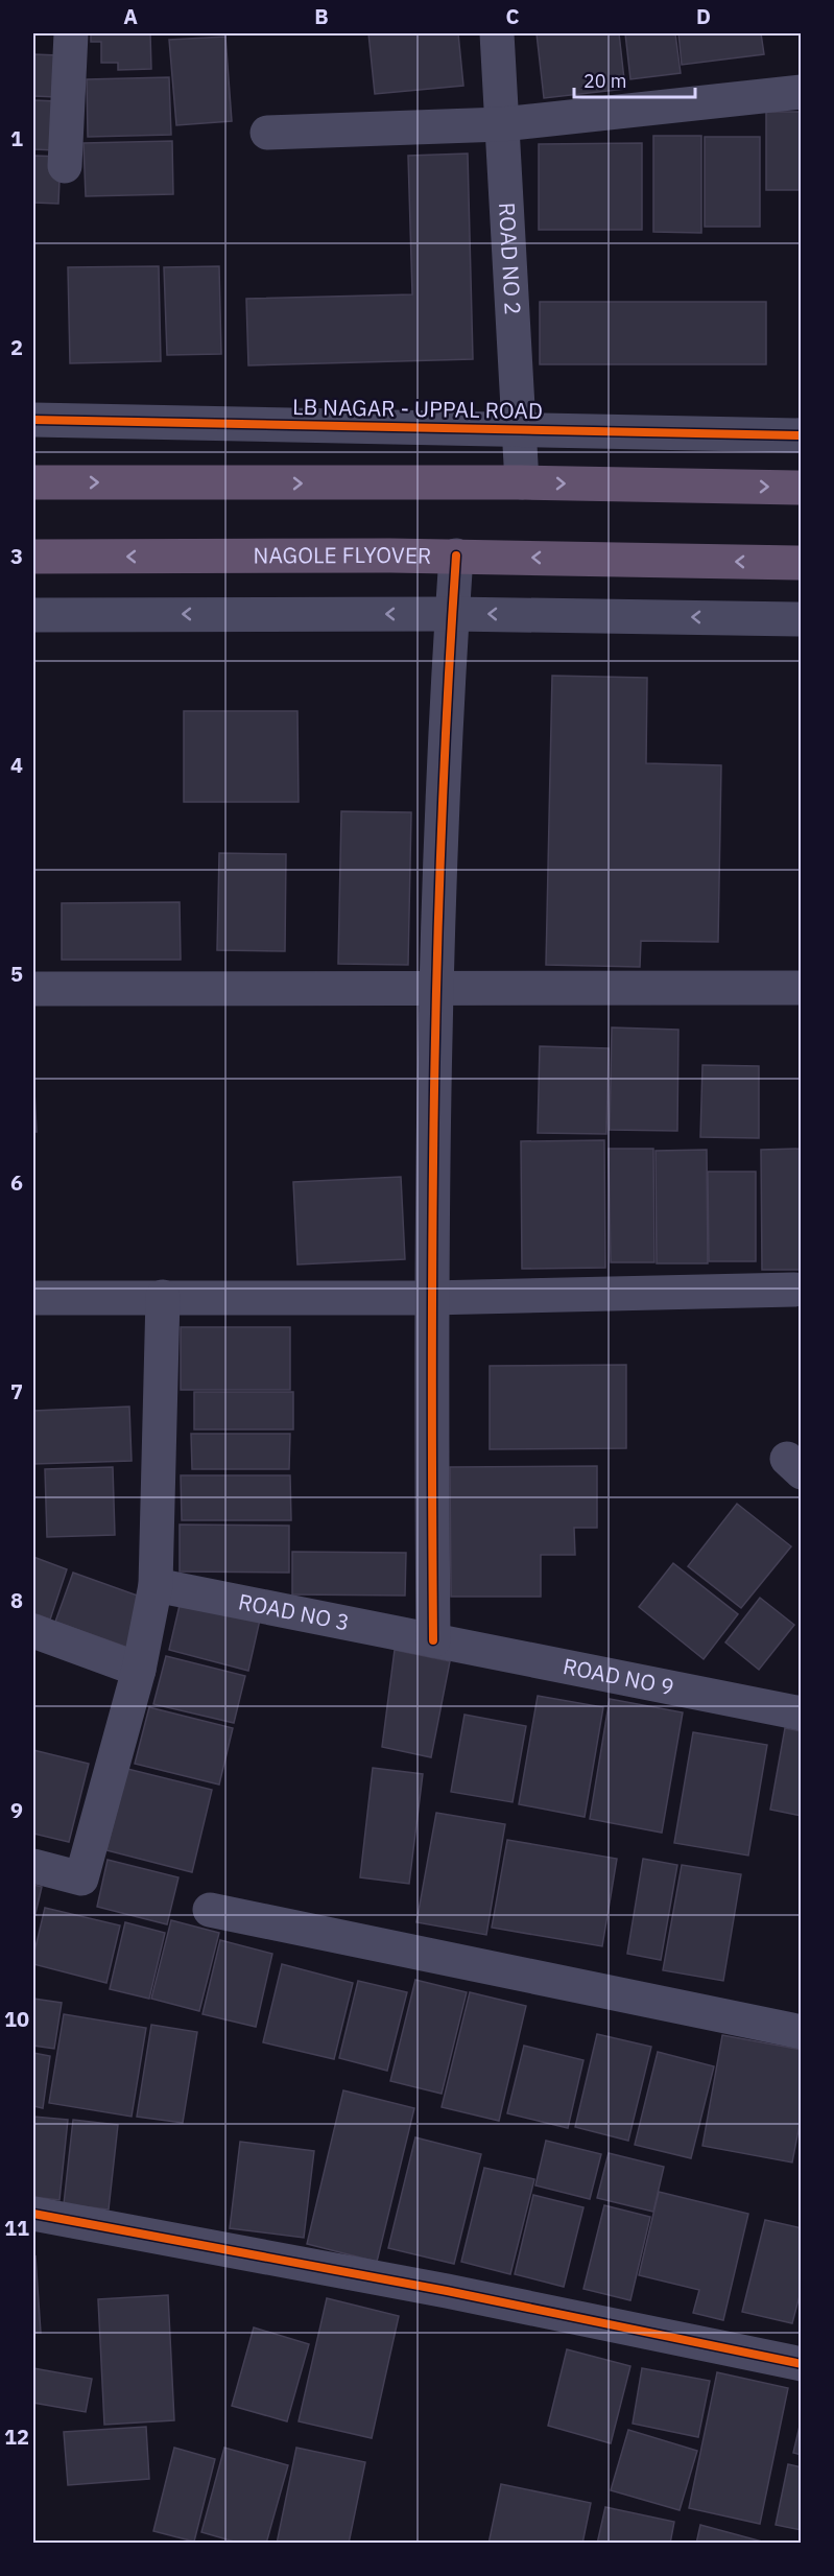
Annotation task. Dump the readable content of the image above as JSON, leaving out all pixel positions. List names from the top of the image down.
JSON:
{
  "streets": {
    "highway": ["NAGOLE FLYOVER"],
    "street": [
      "ROAD NO 2",
      "LB NAGAR - UPPAL ROAD",
      "ROAD NO 3",
      "ROAD NO 9"
    ]
  },
  "crossings": [
    ["ROAD NO 2", "LB NAGAR - UPPAL ROAD"],
    ["ROAD NO 3", "ROAD NO 9"]
  ],
  "scale_bar": "20 m",
  "grid": {
    "columns": [
      "A",
      "B",
      "C",
      "D"
    ],
    "rows": [
      "1",
      "2",
      "3",
      "4",
      "5",
      "6",
      "7",
      "8",
      "9",
      "10",
      "11",
      "12"
    ]
  }
}
